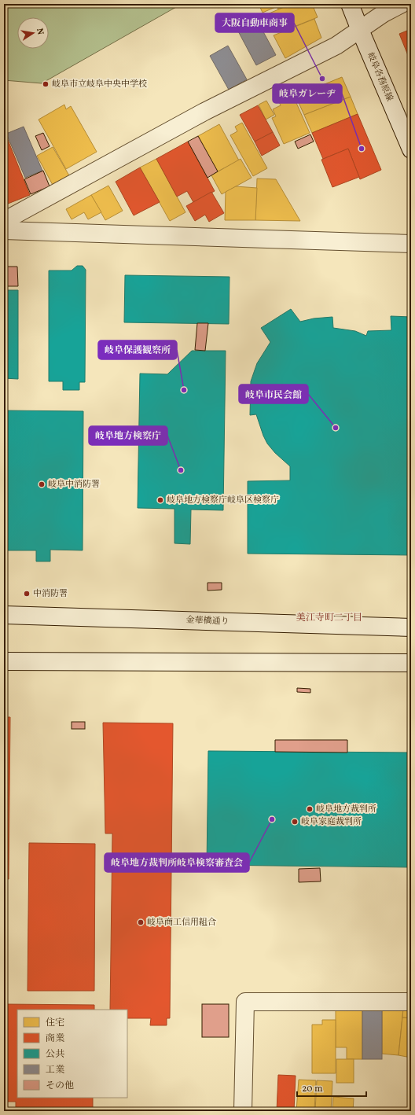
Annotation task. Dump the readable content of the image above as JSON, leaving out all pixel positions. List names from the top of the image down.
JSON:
{
  "streets": {
    "street": ["岐阜各務原線", "金華橋通り"]
  },
  "districts": ["美江寺町二丁目"],
  "places": [
    "大阪自動車商事",
    "岐阜市立岐阜中央中学校",
    "岐阜ガレーヂ",
    "岐阜保護観察所",
    "岐阜市民会館",
    "岐阜地方検察庁",
    "岐阜中消防署",
    "岐阜地方検察庁岐阜区検察庁",
    "中消防署",
    "岐阜地方裁判所",
    "岐阜地方裁判所岐阜検察審査会",
    "岐阜家庭裁判所",
    "岐阜商工信用組合"
  ],
  "legend": [
    "住宅",
    "商業",
    "公共",
    "工業",
    "その他"
  ],
  "scale_bar": "20 m",
  "north": "right"
}
